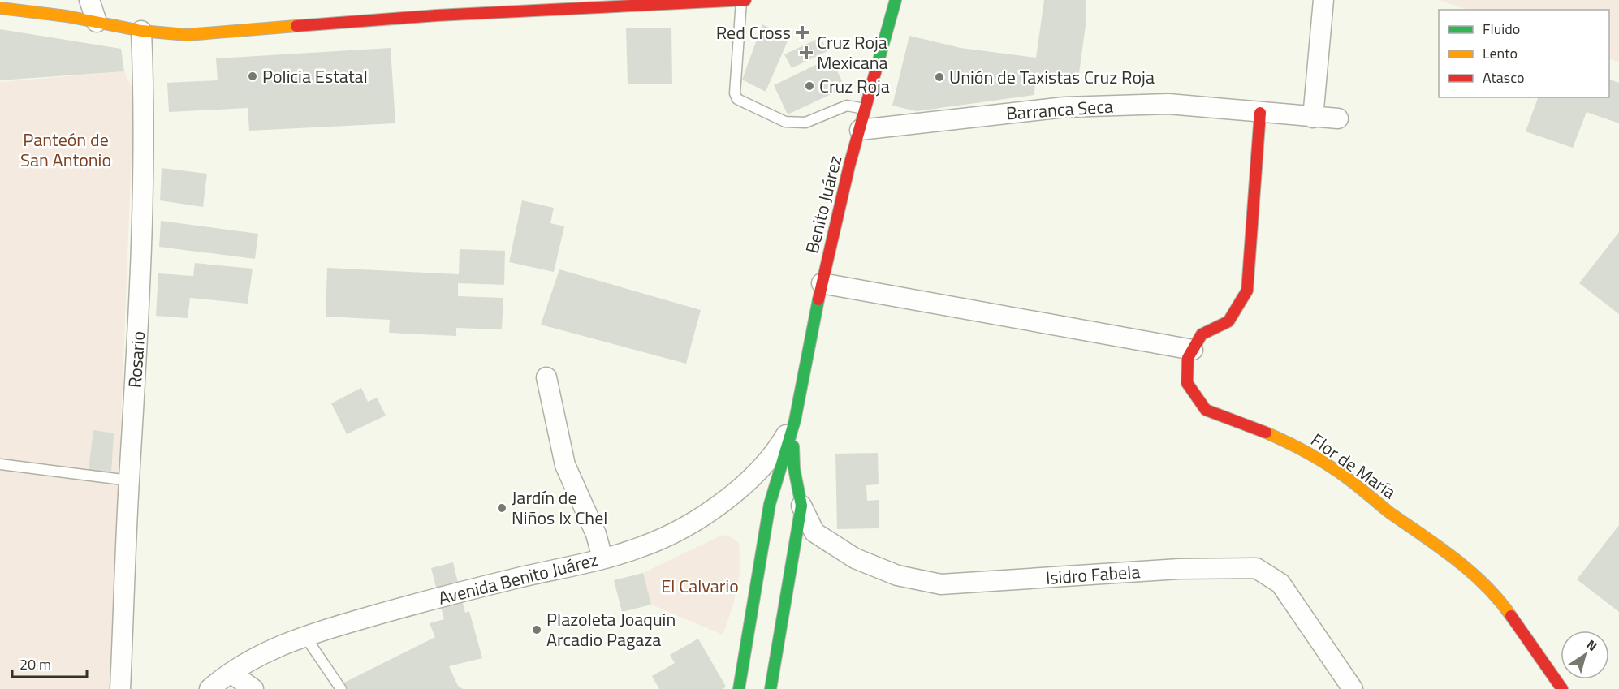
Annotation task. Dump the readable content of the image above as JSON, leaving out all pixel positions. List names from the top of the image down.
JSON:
{
  "streets": {
    "main road": ["Benito Juárez", "Flor de María"],
    "street": [
      "Barranca Seca",
      "Rosario",
      "Isidro Fabela",
      "Avenida Benito Juárez"
    ]
  },
  "crossings": [
    ["Barranca Seca", "Benito Juárez"],
    ["Barranca Seca", "Flor de María"],
    ["Benito Juárez", "Avenida Benito Juárez"]
  ],
  "parks": ["Panteón de San Antonio", "El Calvario"],
  "places": {
    "health": ["Red Cross", "Cruz Roja Mexicana"],
    "other": [
      "Policia Estatal",
      "Unión de Taxistas Cruz Roja",
      "Cruz Roja",
      "Jardín de Niños Ix Chel",
      "Plazoleta Joaquin Arcadio Pagaza"
    ]
  },
  "legend": ["Fluido", "Lento", "Atasco"],
  "scale_bar": "20 m",
  "north": "top right"
}
